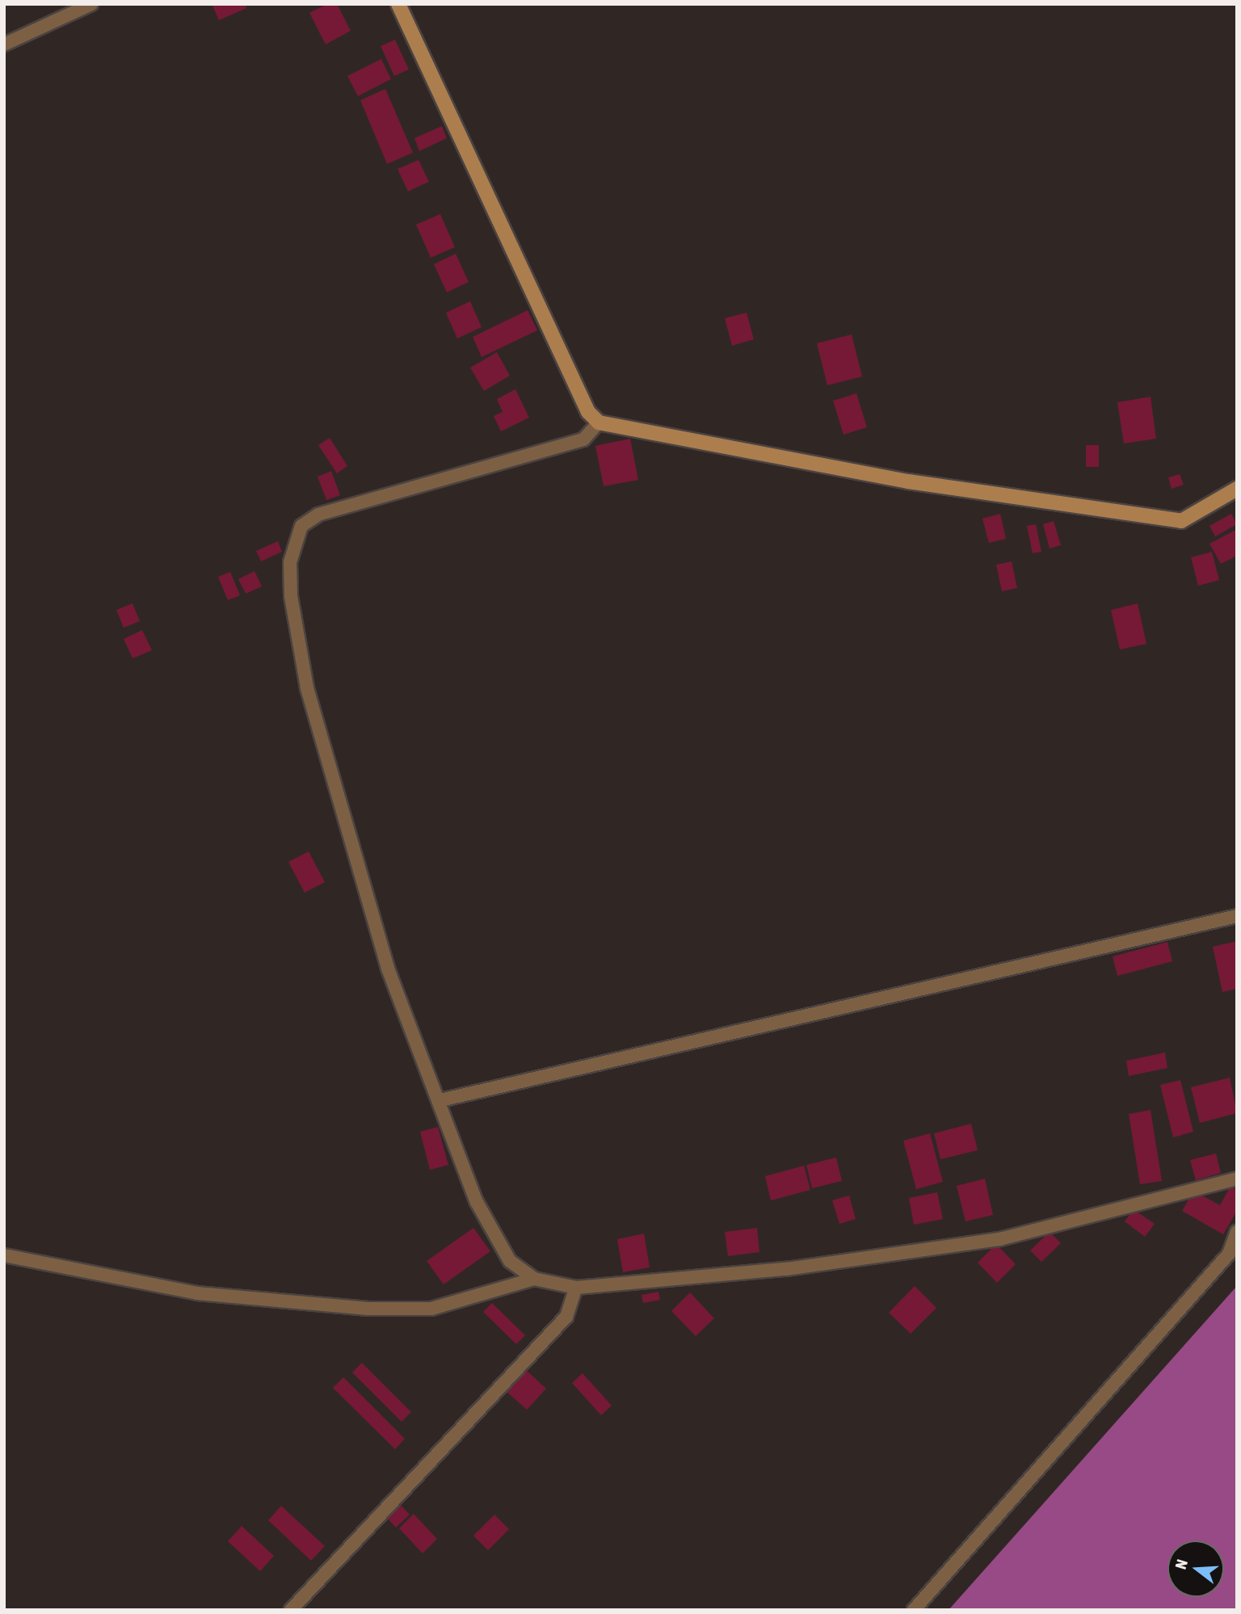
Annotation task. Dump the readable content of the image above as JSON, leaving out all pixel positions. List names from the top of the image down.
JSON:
{
  "north": "left"
}
